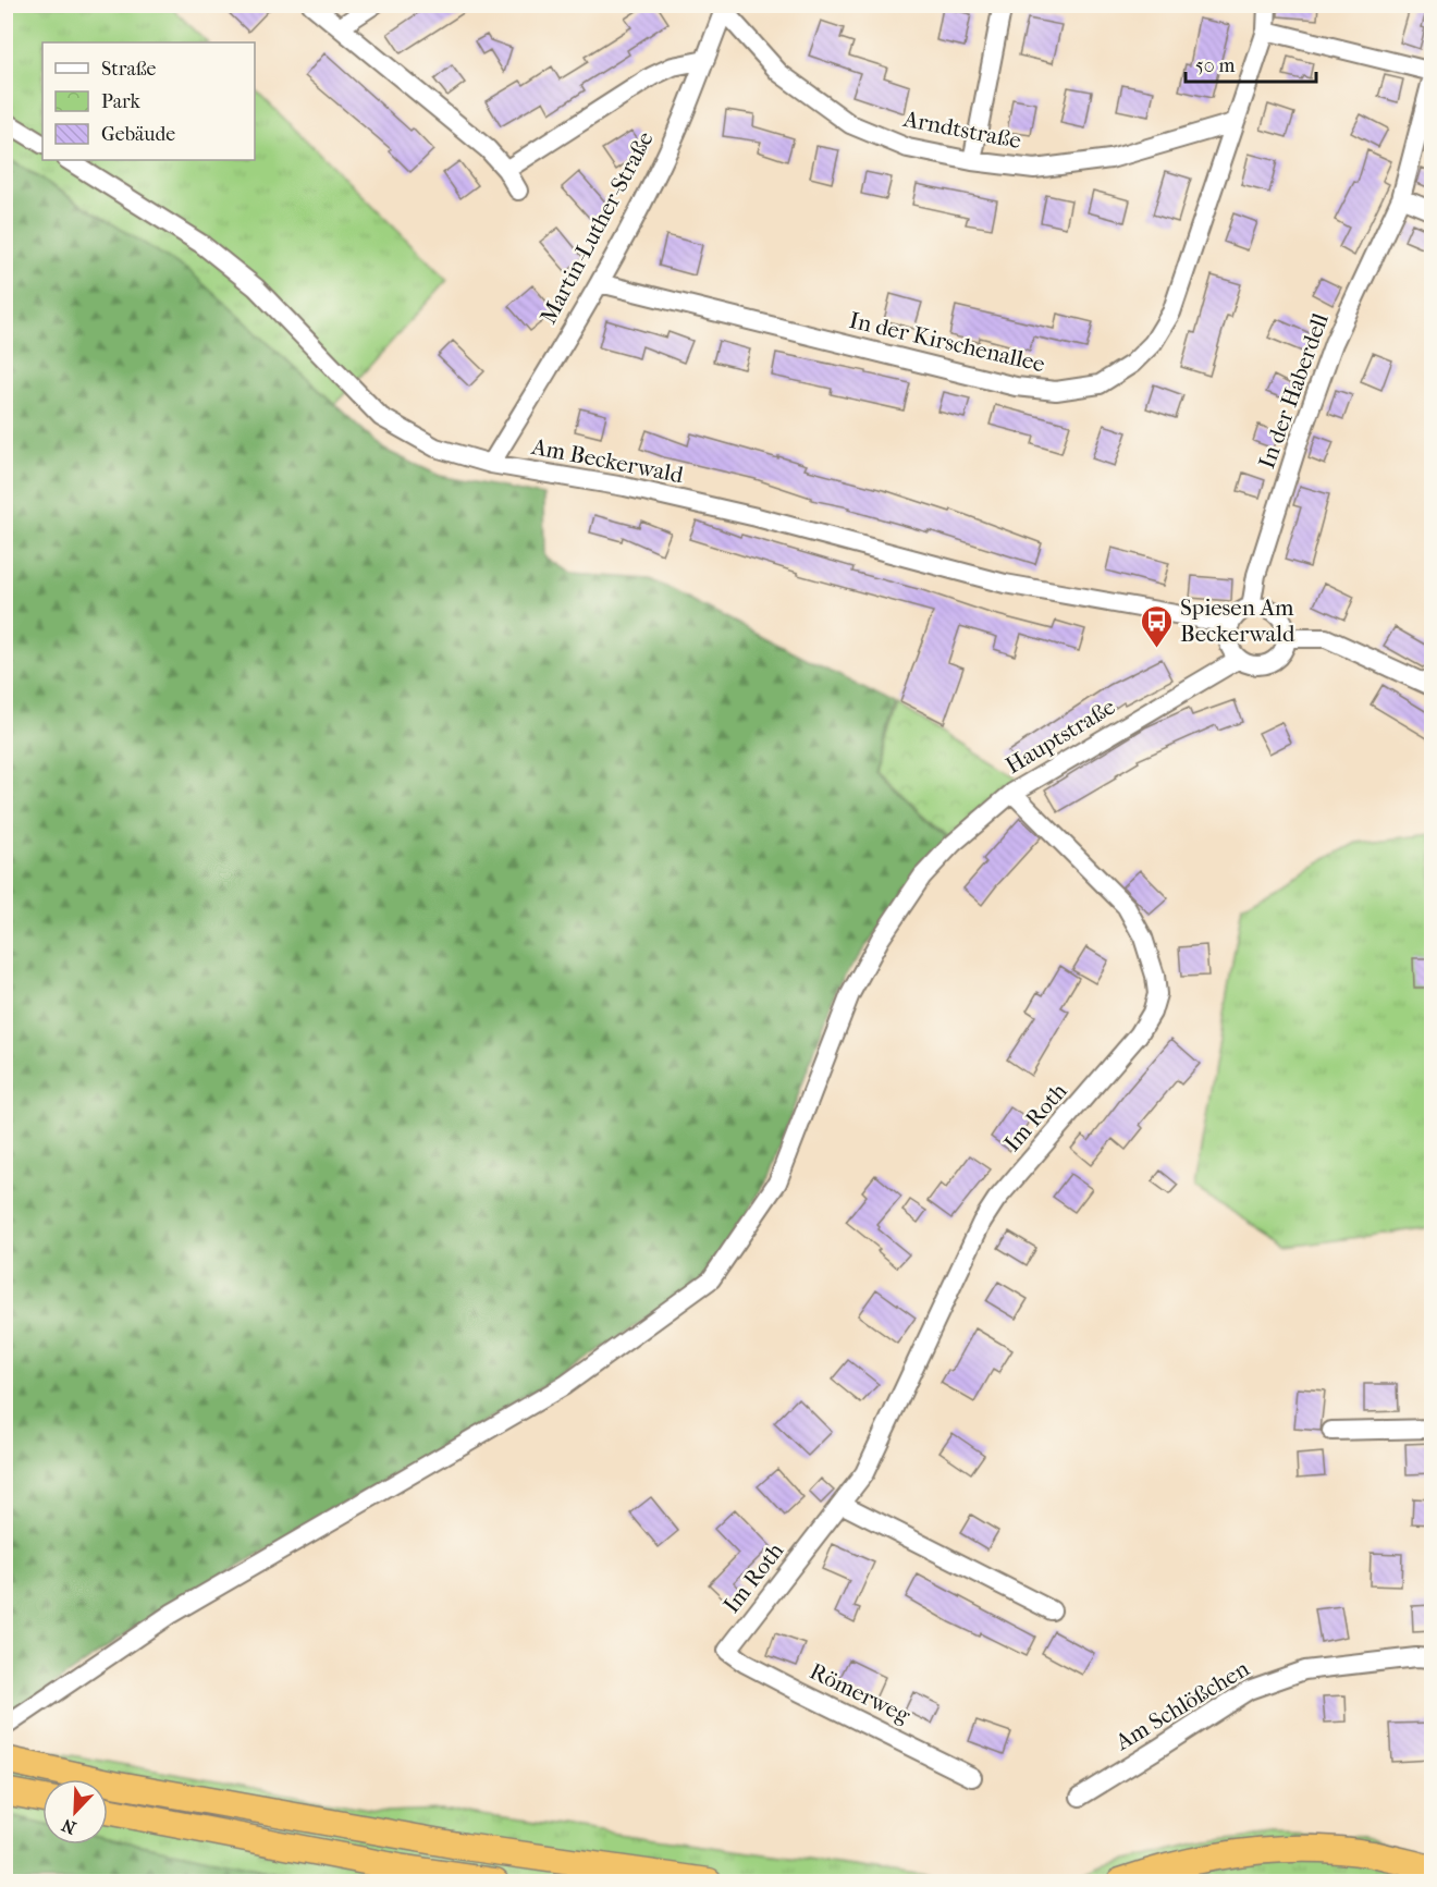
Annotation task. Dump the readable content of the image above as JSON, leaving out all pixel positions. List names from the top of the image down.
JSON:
{
  "streets": {
    "street": [
      "Arndtstraße",
      "Martin-Luther-Straße",
      "In der Kirschenallee",
      "In der Haberdell",
      "Am Beckerwald",
      "Hauptstraße",
      "Im Roth",
      "Römerweg",
      "Am Schlößchen"
    ]
  },
  "crossings": [
    ["Arndtstraße", "Martin-Luther-Straße"],
    ["Arndtstraße", "In der Kirschenallee"],
    ["Martin-Luther-Straße", "In der Kirschenallee"],
    ["Martin-Luther-Straße", "Am Beckerwald"],
    ["In der Kirschenallee", "In der Haberdell"],
    ["In der Haberdell", "Am Beckerwald"],
    ["In der Haberdell", "Hauptstraße"],
    ["Am Beckerwald", "Hauptstraße"],
    ["Hauptstraße", "Im Roth"],
    ["Im Roth", "Römerweg"]
  ],
  "places": {
    "bus stop": ["Spiesen Am Beckerwald"]
  },
  "legend": ["Straße", "Park", "Gebäude"],
  "scale_bar": "50 m",
  "north": "bottom left"
}
